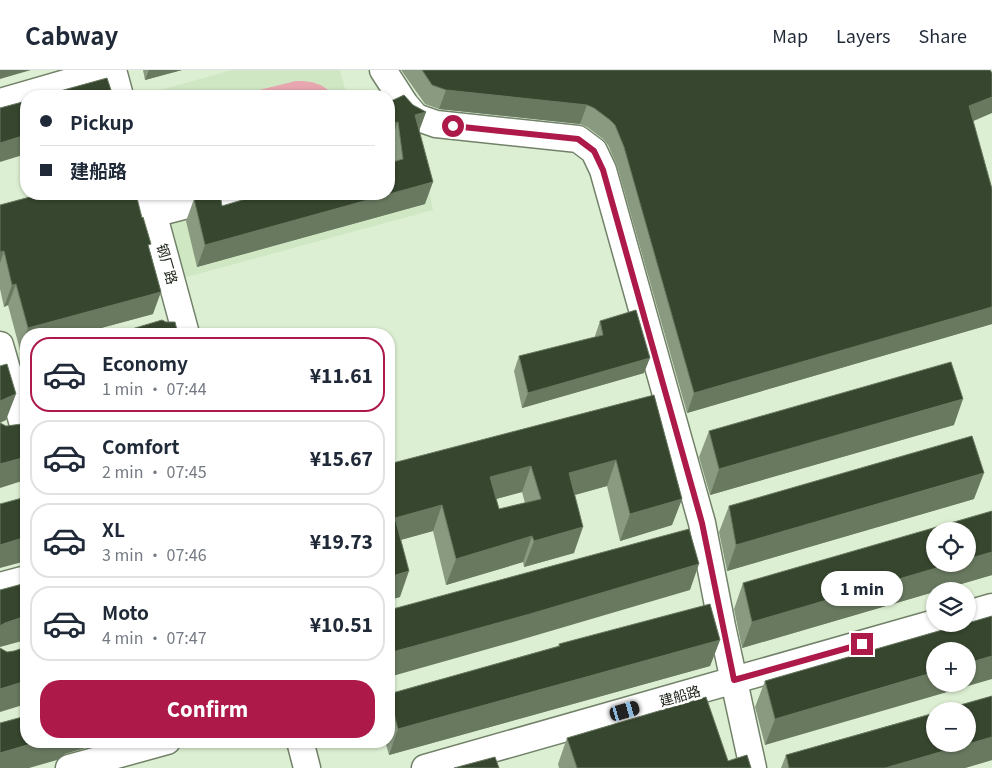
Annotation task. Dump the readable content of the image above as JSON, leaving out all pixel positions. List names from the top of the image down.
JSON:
{
  "streets": {
    "street": ["钢厂路", "建船路"]
  },
  "page": {
    "header": "Cabway",
    "nav": ["Map", "Layers", "Share"],
    "banner": ["Pickup", "建船路"],
    "list": [
      {
        "name": "Economy",
        "note": "1 min · 07:44",
        "value": "¥11.61"
      },
      {
        "name": "Comfort",
        "note": "2 min · 07:45",
        "value": "¥15.67"
      },
      {
        "name": "XL",
        "note": "3 min · 07:46",
        "value": "¥19.73"
      },
      {
        "name": "Moto",
        "note": "4 min · 07:47",
        "value": "¥10.51"
      }
    ],
    "map_buttons": ["+", "−"],
    "bubble": "1 min",
    "buttons": "Confirm"
  }
}
